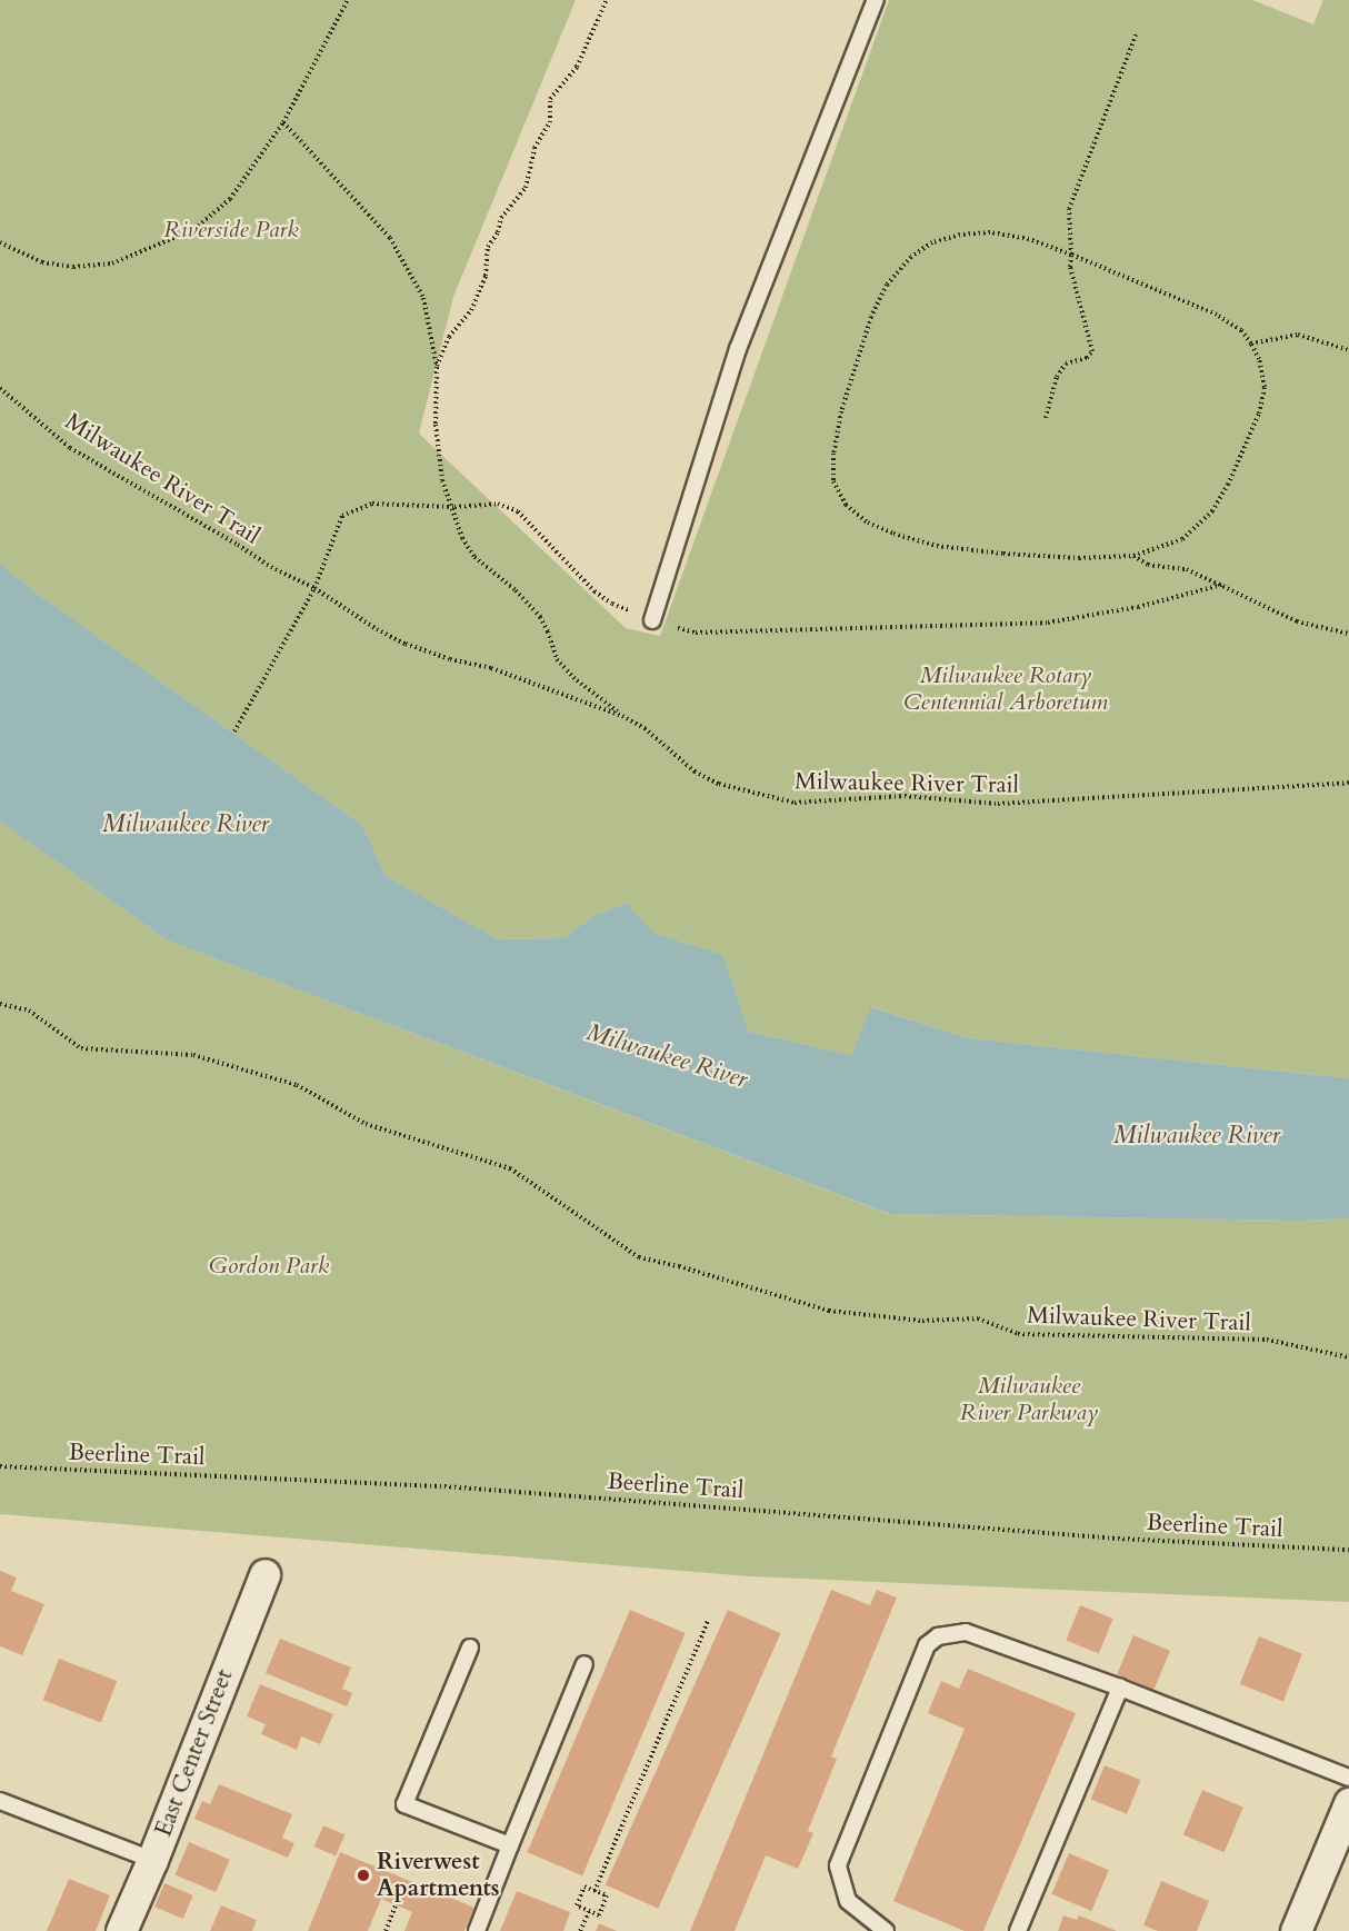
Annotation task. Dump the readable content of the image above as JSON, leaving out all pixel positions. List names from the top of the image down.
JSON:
{
  "streets": {
    "street": ["East Center Street"],
    "path": ["Milwaukee River Trail", "Beerline Trail"]
  },
  "water": ["Milwaukee River"],
  "parks": [
    "Riverside Park",
    "Milwaukee Rotary Centennial Arboretum",
    "Gordon Park",
    "Milwaukee River Parkway"
  ],
  "places": ["Riverwest Apartments"]
}
